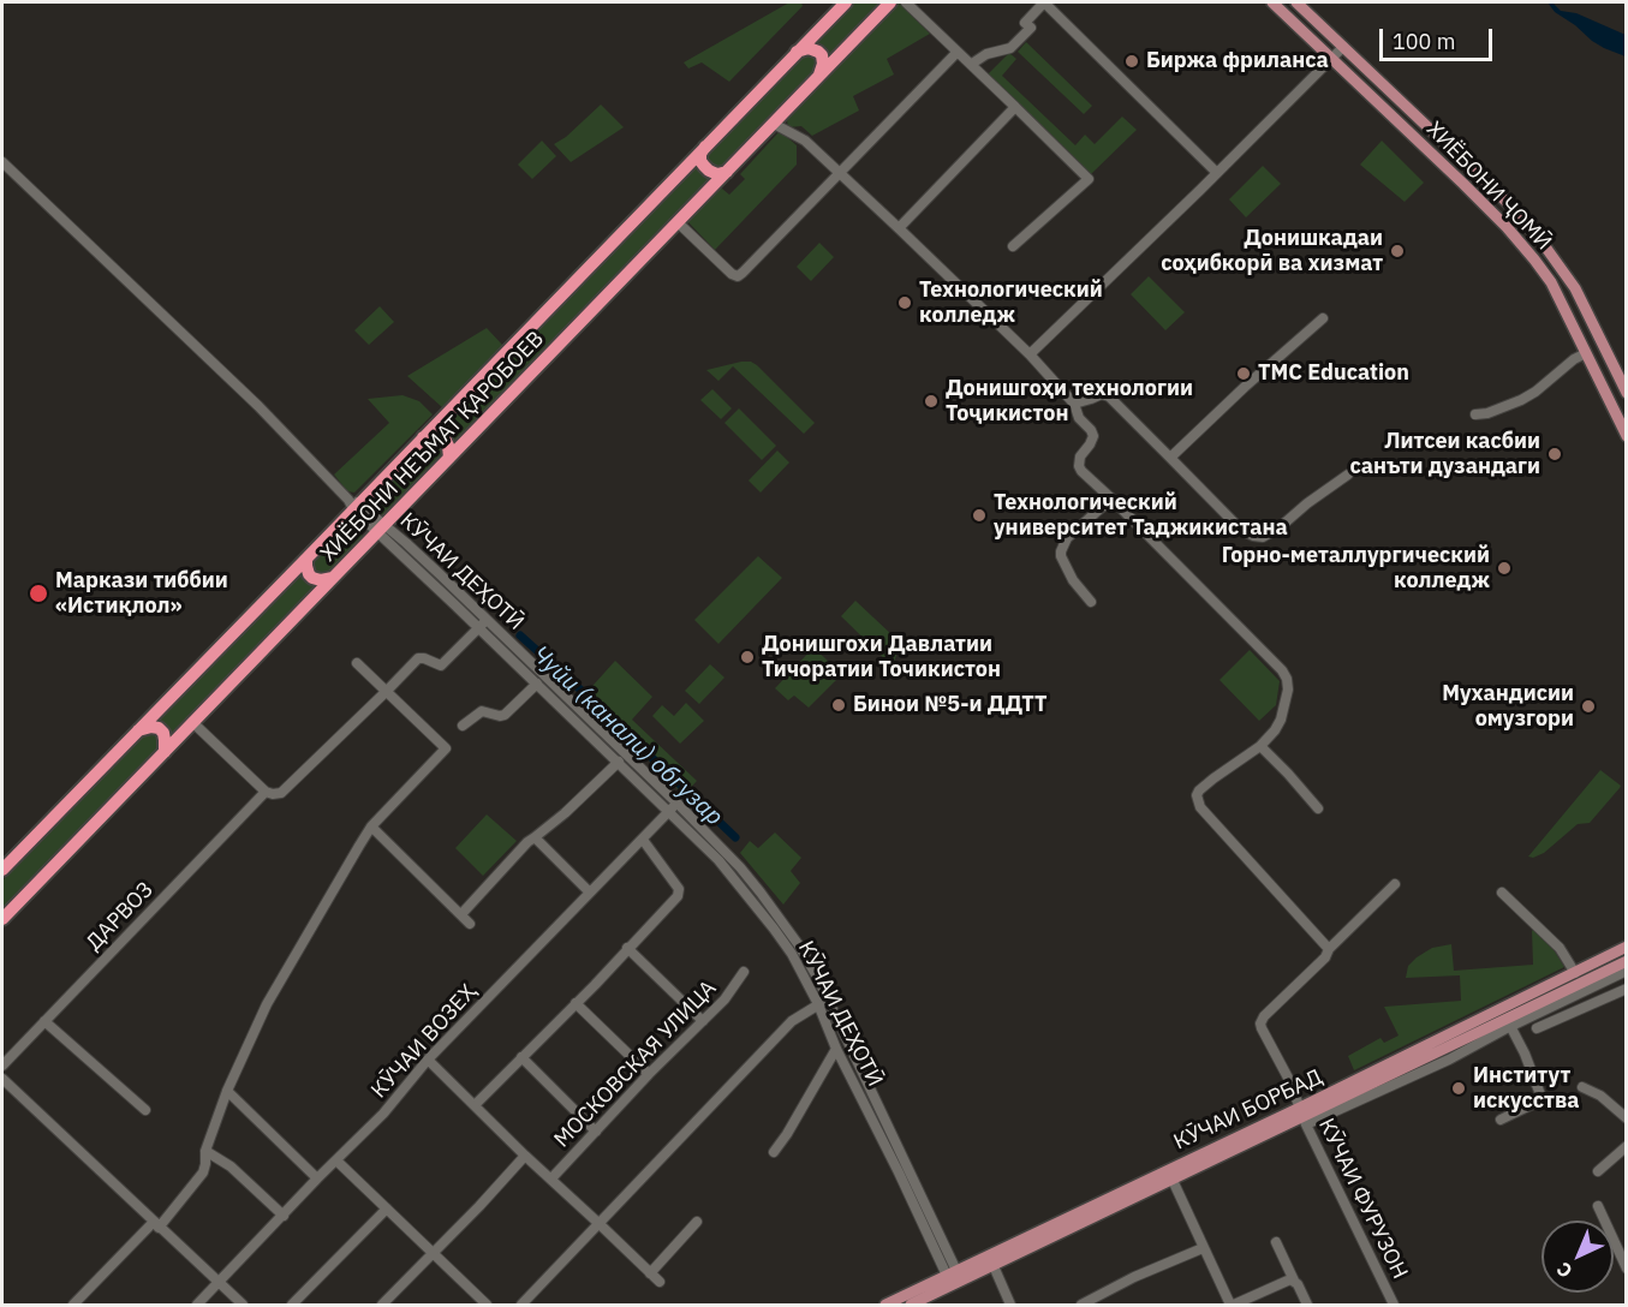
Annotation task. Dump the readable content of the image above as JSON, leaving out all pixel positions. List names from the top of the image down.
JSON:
{
  "streets": {
    "highway": ["ХИЁБОНИ НЕЪМАТ ҚАРОБОЕВ"],
    "main road": ["ХИЁБОНИ ҶОМӢ", "КӮЧАИ БОРБАД"],
    "street": [
      "КӮЧАИ ДЕҲОТӢ",
      "ДАРВОЗ",
      "КӮЧАИ ВОЗЕҲ",
      "МОСКОВСКАЯ УЛИЦА",
      "КӮЧАИ ФУРУЗОН"
    ]
  },
  "crossings": [
    ["ХИЁБОНИ НЕЪМАТ ҚАРОБОЕВ", "КӮЧАИ ДЕҲОТӢ"],
    ["КӮЧАИ ДЕҲОТӢ", "КӮЧАИ ВОЗЕҲ"],
    ["КӮЧАИ ДЕҲОТӢ", "КӮЧАИ БОРБАД"],
    ["КӮЧАИ БОРБАД", "КӮЧАИ ФУРУЗОН"]
  ],
  "water": ["Чуйи (канали) обгузар"],
  "places": [
    "Биржа фриланса",
    "Донишкадаи соҳибкорӣ ва хизмат",
    "Технологический колледж",
    "TMC Education",
    "Донишгоҳи технологии Тоҷикистон",
    "Литсеи касбии санъти дузандаги",
    "Технологический университет Таджикистана",
    "Горно-металлургический колледж",
    "Маркази тиббии «Истиқлол»",
    "Донишгохи Давлатии Тичоратии Точикистон",
    "Бинои №5-и ДДТТ",
    "Мухандисии омузгори",
    "Институт искусства"
  ],
  "scale_bar": "100 m",
  "north": "bottom left"
}
